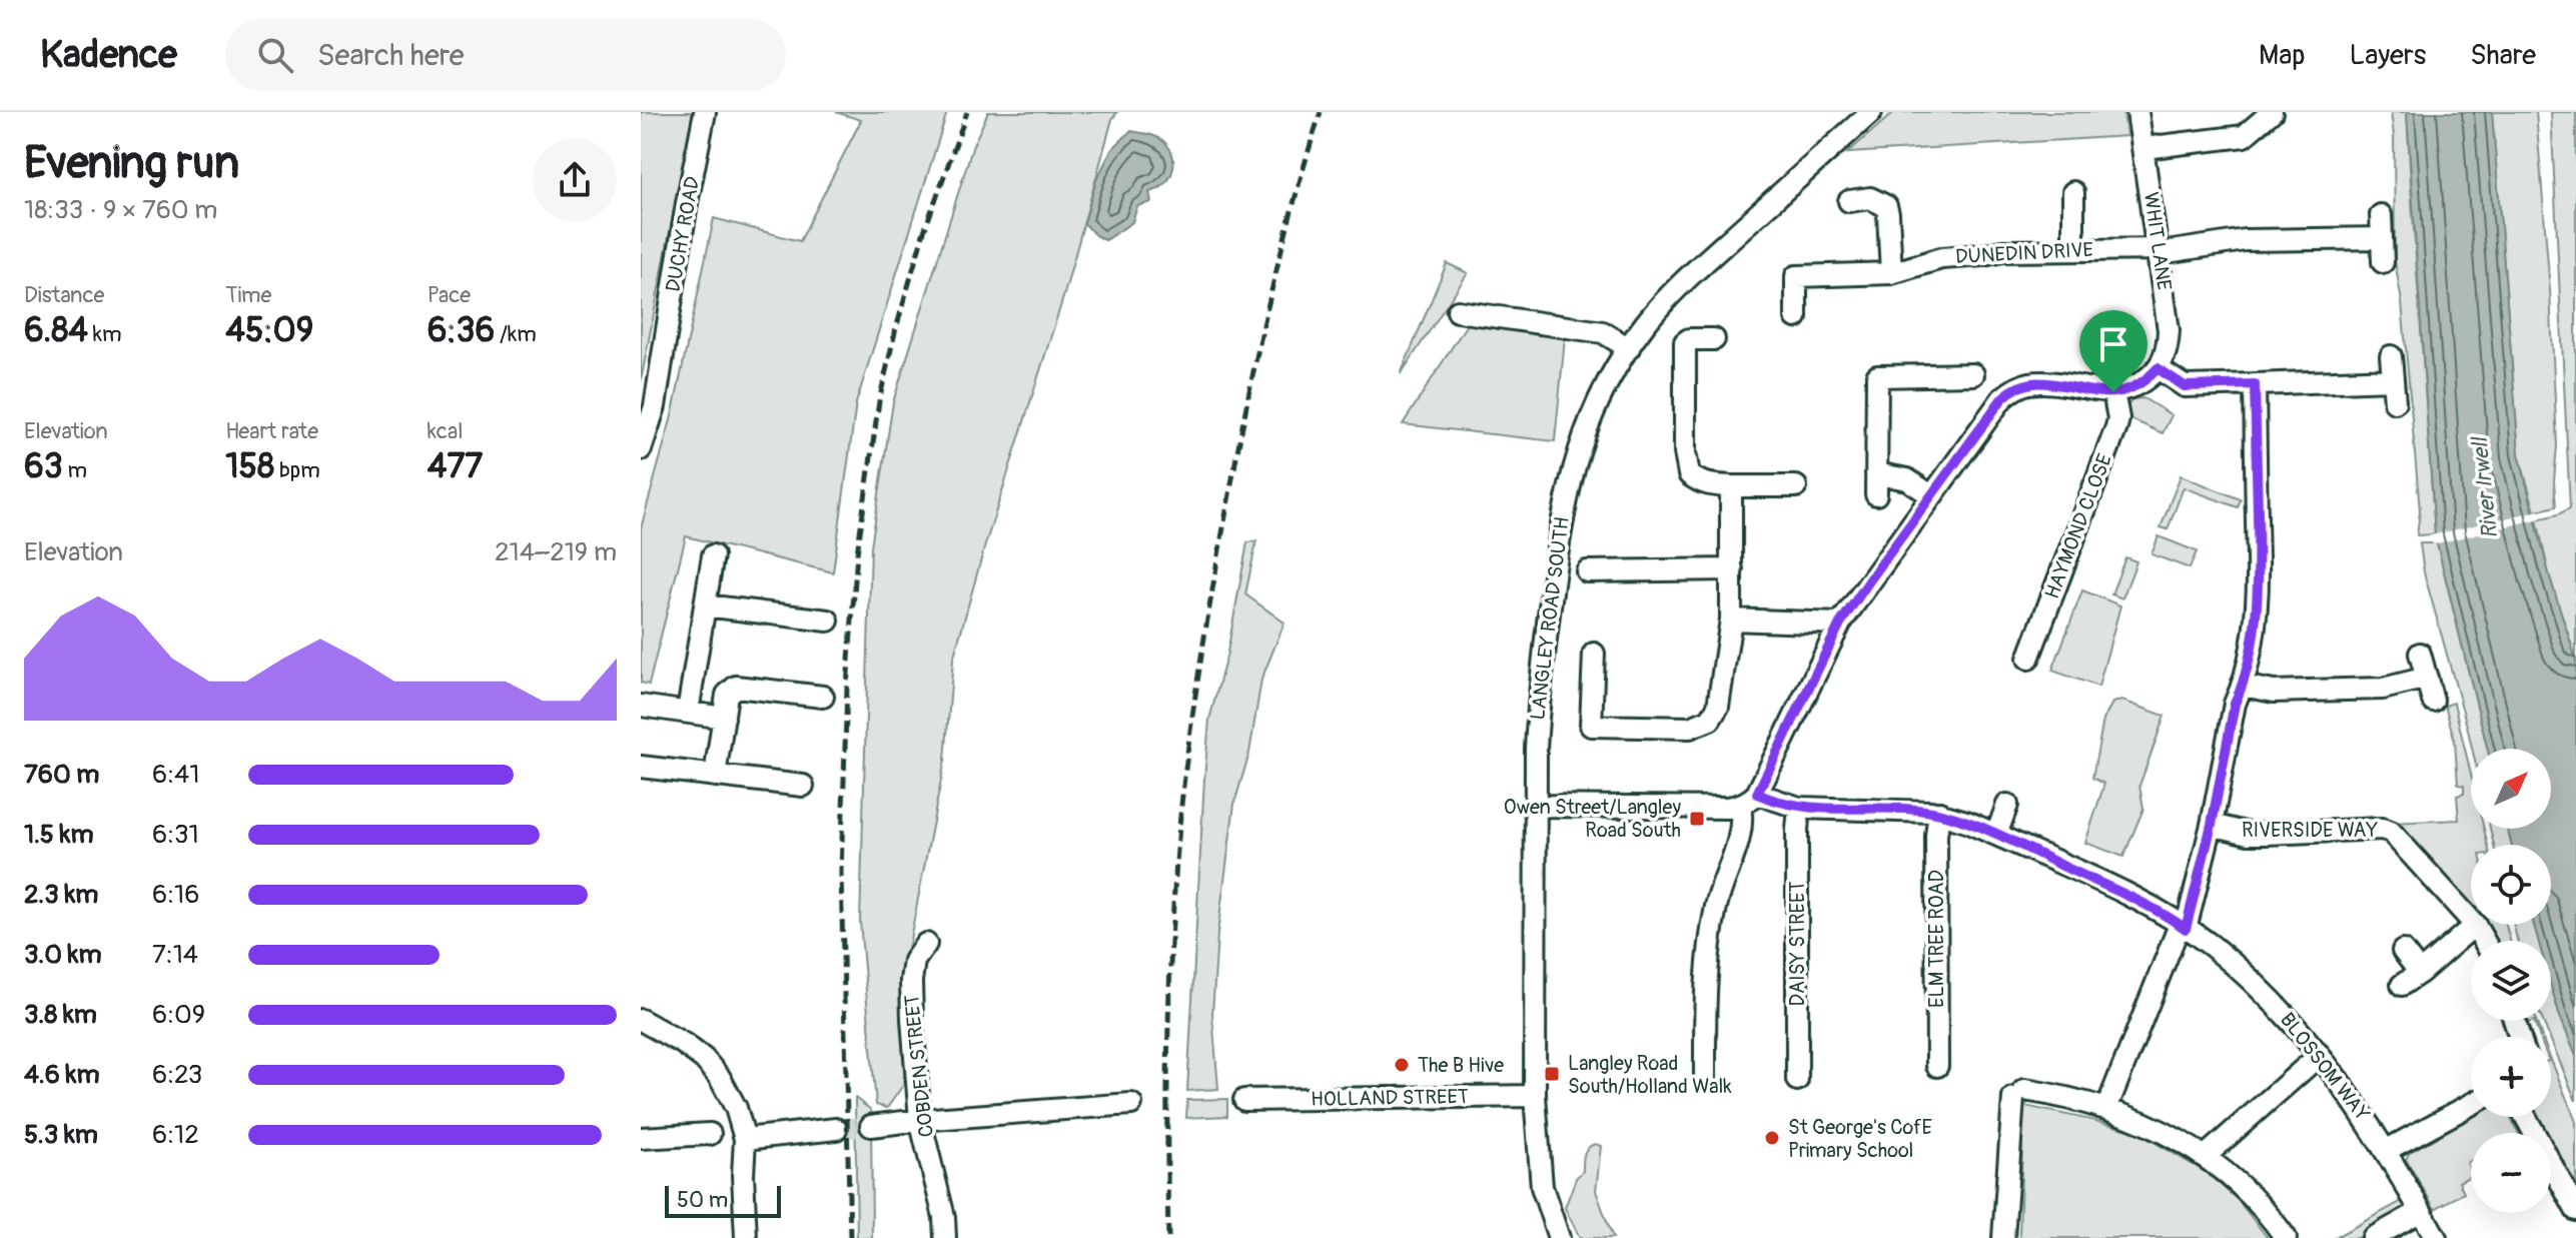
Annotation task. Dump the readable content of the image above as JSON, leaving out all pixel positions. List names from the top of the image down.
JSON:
{
  "streets": {
    "street": [
      "DUCHY ROAD",
      "WHIT LANE",
      "DUNEDIN DRIVE",
      "HAYMOND CLOSE",
      "LANGLEY ROAD SOUTH",
      "RIVERSIDE WAY",
      "ELM TREE ROAD",
      "DAISY STREET",
      "COBDEN STREET",
      "BLOSSOM WAY",
      "HOLLAND STREET"
    ]
  },
  "crossings": [
    ["WHIT LANE", "DUNEDIN DRIVE"],
    ["LANGLEY ROAD SOUTH", "HOLLAND STREET"],
    ["ELM TREE ROAD", "BLOSSOM WAY"],
    ["DAISY STREET", "BLOSSOM WAY"]
  ],
  "water": ["River Irwell"],
  "places": {
    "transit": ["Owen Street/Langley Road South", "Langley Road South/Holland Walk"],
    "other": ["The B Hive", "St George's CofE Primary School"]
  },
  "scale_bar": "50 m",
  "north": "top right",
  "page": {
    "header": "Kadence",
    "search": "Search here",
    "nav": ["Map", "Layers", "Share"],
    "heading": ["Evening run", "18:33 · 9 × 760 m"],
    "stats": [
      ["Distance", "6.84 km"],
      ["Time", "45:09"],
      ["Pace", "6:36 /km"],
      ["Elevation", "63 m"],
      ["Heart rate", "158 bpm"],
      ["kcal", "477"]
    ],
    "chart": ["Elevation", "214–219 m"],
    "list": [
      {
        "name": "760 m",
        "note": "6:41"
      },
      {
        "name": "1.5 km",
        "note": "6:31"
      },
      {
        "name": "2.3 km",
        "note": "6:16"
      },
      {
        "name": "3.0 km",
        "note": "7:14"
      },
      {
        "name": "3.8 km",
        "note": "6:09"
      },
      {
        "name": "4.6 km",
        "note": "6:23"
      },
      {
        "name": "5.3 km",
        "note": "6:12"
      }
    ],
    "map_buttons": ["+", "−"],
    "scale": "50 m"
  }
}
